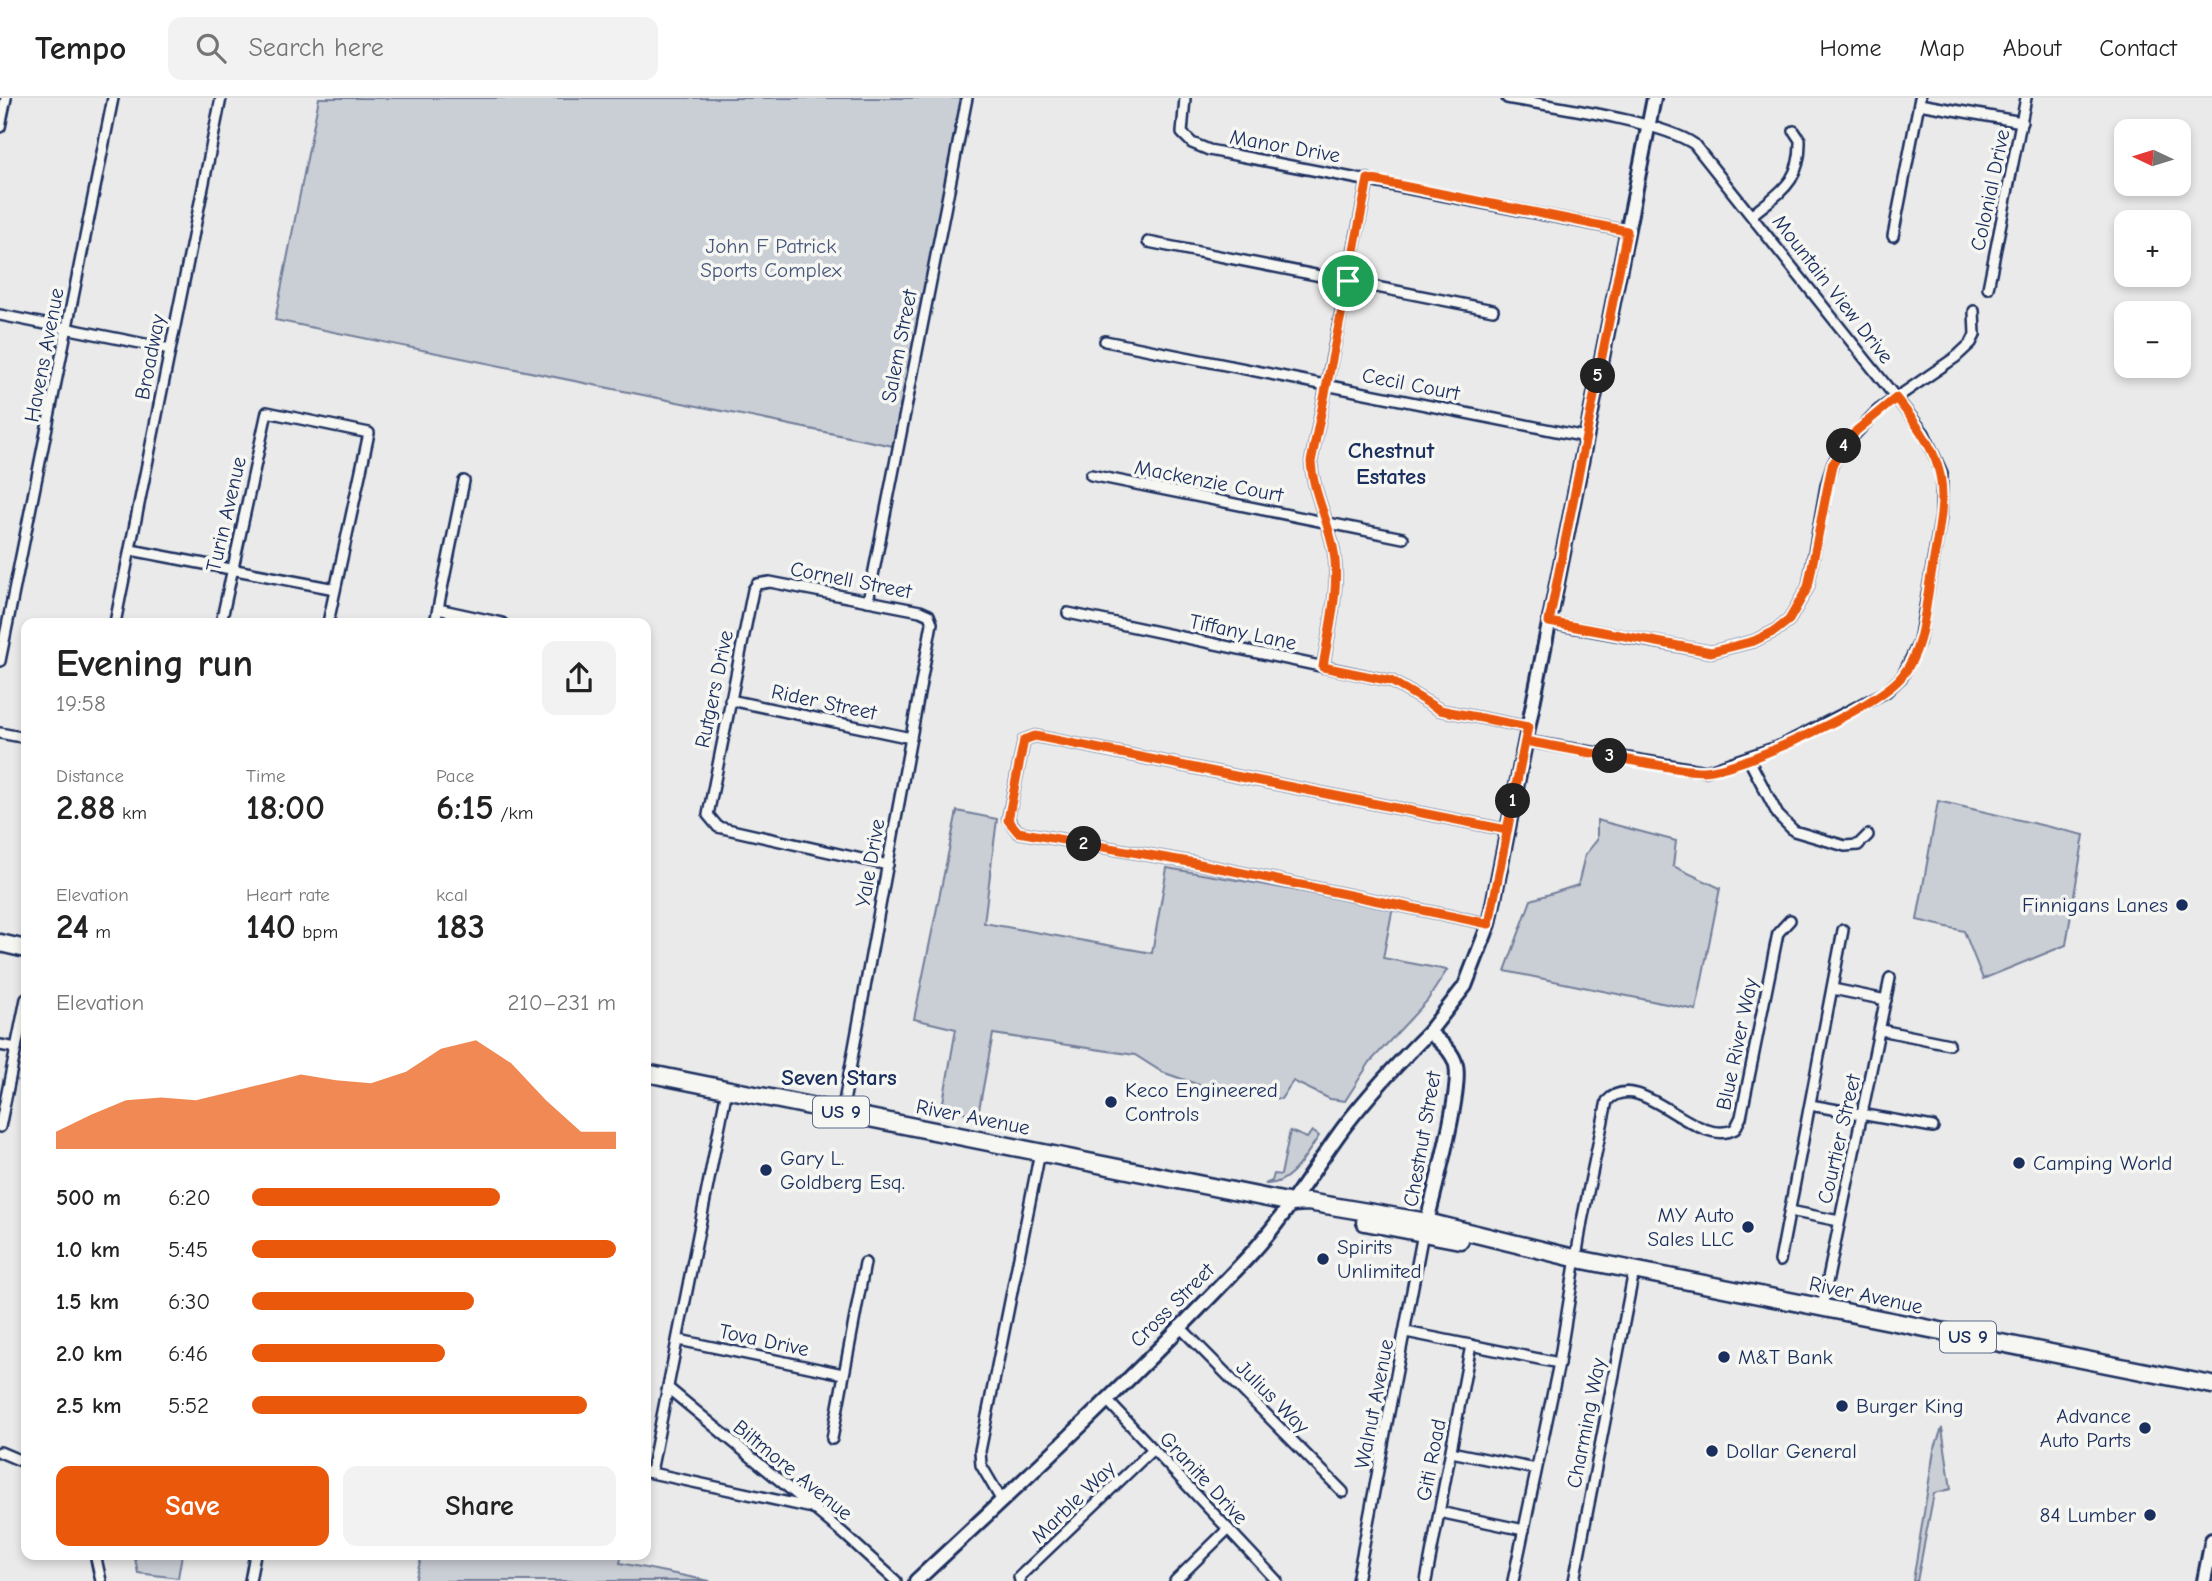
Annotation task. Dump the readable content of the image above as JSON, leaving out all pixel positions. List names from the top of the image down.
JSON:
{
  "streets": {
    "highway": ["US 9", "River Avenue"],
    "street": [
      "Manor Drive",
      "Colonial Drive",
      "Mountain View Drive",
      "Salem Street",
      "Havens Avenue",
      "Broadway",
      "Cecil Court",
      "Mackenzie Court",
      "Turin Avenue",
      "Cornell Street",
      "Tiffany Lane",
      "Rutgers Drive",
      "Rider Street",
      "Yale Drive",
      "Blue River Way",
      "Chestnut Street",
      "Courtier Street",
      "Cross Street",
      "Tova Drive",
      "Julius Way",
      "Walnut Avenue",
      "Charming Way",
      "Giti Road",
      "Biltmore Avenue",
      "Granite Drive",
      "Marble Way"
    ]
  },
  "crossings": [
    ["Salem Street", "Cornell Street"],
    ["Cornell Street", "Rutgers Drive"],
    ["Cornell Street", "Yale Drive"],
    ["Rutgers Drive", "Rider Street"],
    ["Rutgers Drive", "Yale Drive"],
    ["Rider Street", "Yale Drive"],
    ["Yale Drive", "River Avenue"],
    ["Blue River Way", "River Avenue"],
    ["River Avenue", "Chestnut Street"],
    ["River Avenue", "Courtier Street"],
    ["River Avenue", "Cross Street"],
    ["River Avenue", "Walnut Avenue"],
    ["River Avenue", "Charming Way"],
    ["Chestnut Street", "Cross Street"],
    ["Chestnut Street", "Walnut Avenue"],
    ["Cross Street", "Julius Way"],
    ["Cross Street", "Granite Drive"],
    ["Granite Drive", "Marble Way"]
  ],
  "districts": ["Chestnut Estates", "Seven Stars"],
  "parks": ["John F Patrick Sports Complex"],
  "places": [
    "Finnigans Lanes",
    "Keco Engineered Controls",
    "Camping World",
    "Gary L. Goldberg Esq.",
    "MY Auto Sales LLC",
    "Spirits Unlimited",
    "M&T Bank",
    "Burger King",
    "Advance Auto Parts",
    "Dollar General",
    "84 Lumber"
  ],
  "north": "left",
  "page": {
    "header": "Tempo",
    "search": "Search here",
    "nav": [
      "Home",
      "Map",
      "About",
      "Contact"
    ],
    "map_buttons": ["+", "−"],
    "pins": [
      "5",
      "4",
      "3",
      "1",
      "2"
    ],
    "heading": ["Evening run", "19:58"],
    "stats": [
      ["Distance", "2.88 km"],
      ["Time", "18:00"],
      ["Pace", "6:15 /km"],
      ["Elevation", "24 m"],
      ["Heart rate", "140 bpm"],
      ["kcal", "183"]
    ],
    "chart": ["Elevation", "210–231 m"],
    "list": [
      {
        "name": "500 m",
        "note": "6:20"
      },
      {
        "name": "1.0 km",
        "note": "5:45"
      },
      {
        "name": "1.5 km",
        "note": "6:30"
      },
      {
        "name": "2.0 km",
        "note": "6:46"
      },
      {
        "name": "2.5 km",
        "note": "5:52"
      }
    ],
    "buttons": ["Save", "Share"]
  }
}
